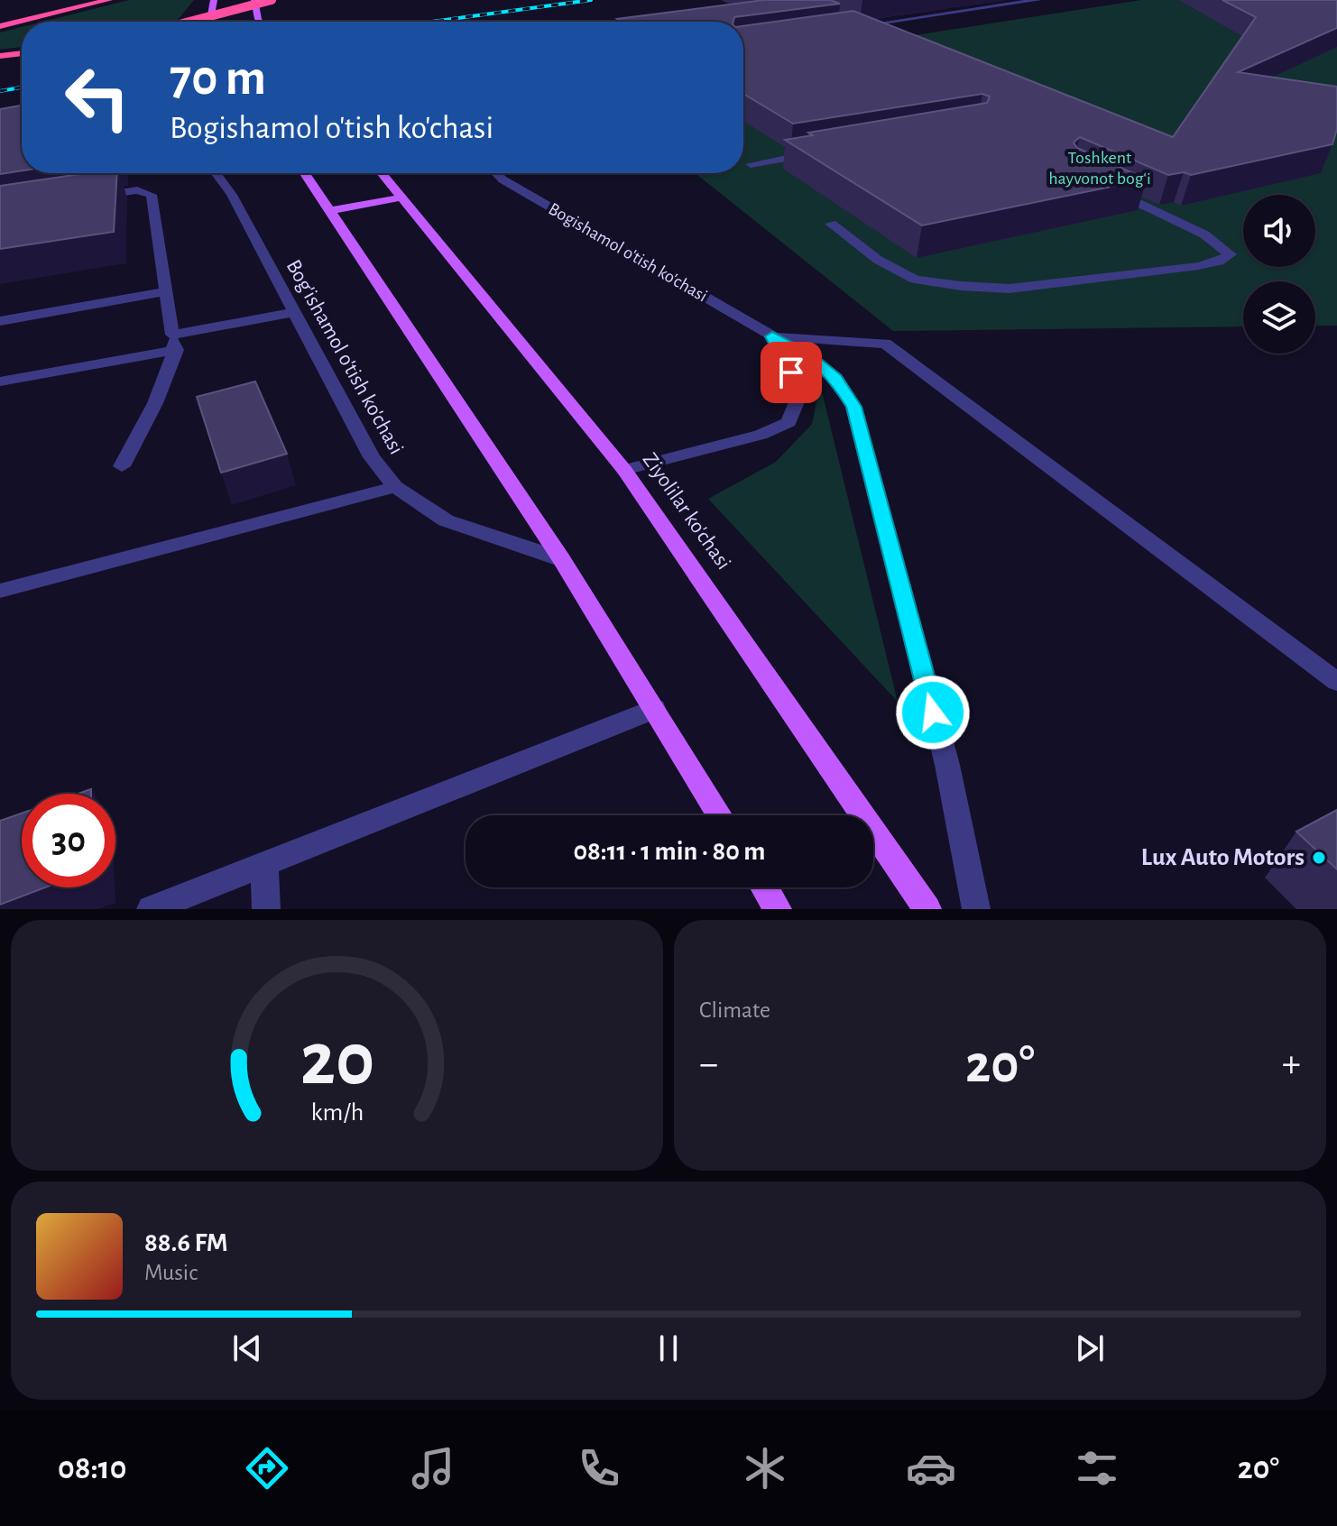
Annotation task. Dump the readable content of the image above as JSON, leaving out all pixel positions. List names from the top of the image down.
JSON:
{
  "streets": {
    "main road": ["Ziyolilar ko'chasi"],
    "street": ["Bogishamol o'tish ko'chasi", "Bog'ishamol o'tish ko'chasi"]
  },
  "parks": ["Toshkent hayvonot bogʻi"],
  "places": ["Lux Auto Motors"],
  "page": {
    "turn": ["70 m", "Bogishamol o'tish ko'chasi"],
    "limit": "30",
    "trip": "08:11 · 1 min · 80 m",
    "tile": "Climate",
    "heat": ["−", "20°", "+"],
    "song": ["88.6 FM", "Music"],
    "tabs": ["08:10", "20°"],
    "gauge": ["20", "km/h"]
  }
}
